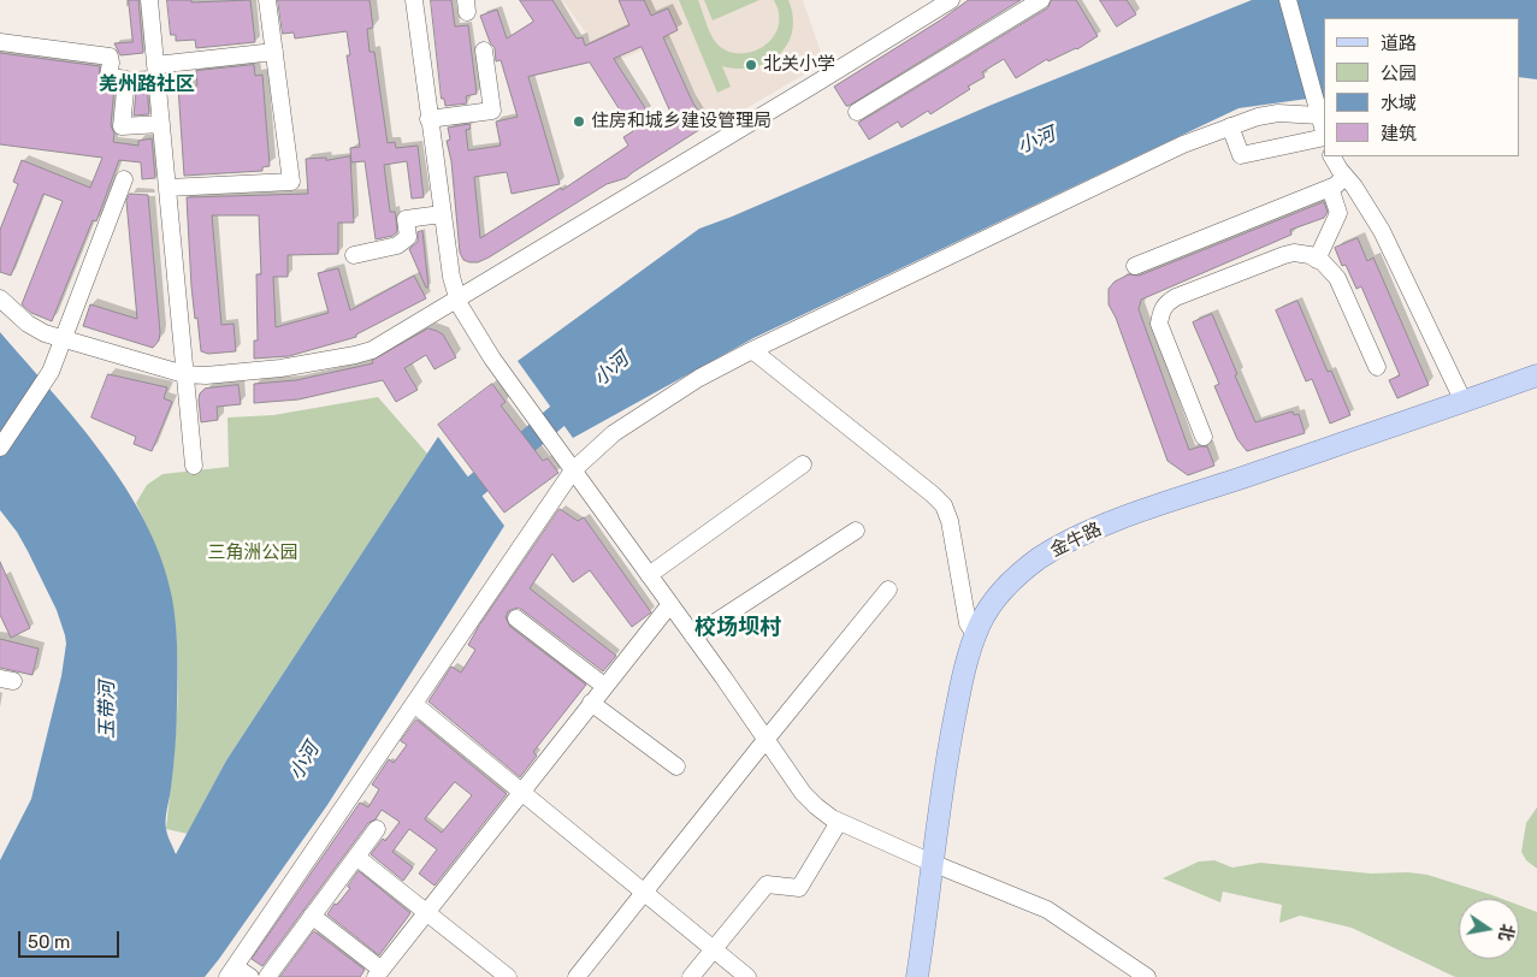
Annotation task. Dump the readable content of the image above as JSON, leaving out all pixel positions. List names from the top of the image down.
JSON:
{
  "streets": {
    "main road": ["金牛路"]
  },
  "districts": ["羌州路社区", "校场坝村"],
  "water": ["小河", "玉带河"],
  "parks": ["三角洲公园"],
  "places": ["北关小学", "住房和城乡建设管理局"],
  "legend": [
    "道路",
    "公园",
    "水域",
    "建筑"
  ],
  "scale_bar": "50 m",
  "north": "right"
}
